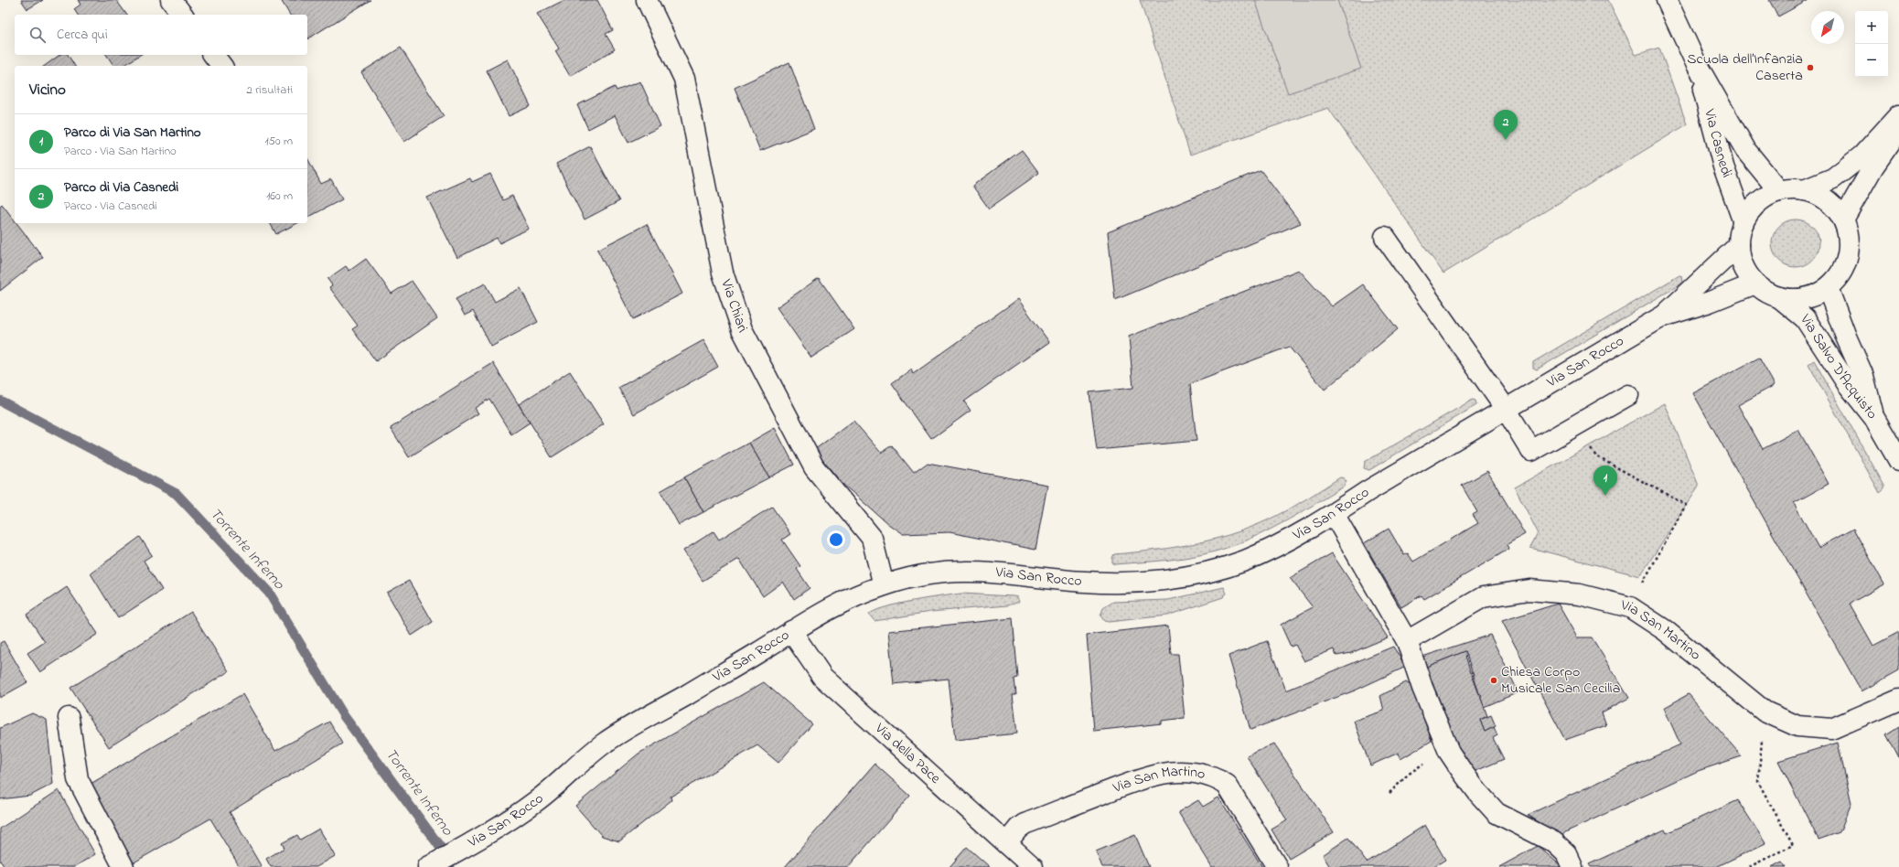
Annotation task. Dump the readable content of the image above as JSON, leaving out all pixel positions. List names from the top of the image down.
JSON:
{
  "streets": {
    "street": [
      "Via Casnedi",
      "Via Chiari",
      "Via San Rocco",
      "Via Salvo D'Acquisto",
      "Via San Martino",
      "Via della Pace"
    ]
  },
  "crossings": [
    ["Via Casnedi", "Via San Rocco"],
    ["Via Casnedi", "Via Salvo D'Acquisto"],
    ["Via Chiari", "Via San Rocco"],
    ["Via San Rocco", "Via Salvo D'Acquisto"],
    ["Via San Rocco", "Via della Pace"],
    ["Via San Martino", "Via della Pace"]
  ],
  "water": ["Torrente Inferno"],
  "places": ["Scuola dell’Infanzia Caserta", "Chiesa Corpo Musicale San Cecilia"],
  "north": "bottom left",
  "page": {
    "map_buttons": ["+", "−"],
    "search": "Cerca qui",
    "heading": ["Vicino", "2 risultati"],
    "pins": ["2", "1"],
    "list": [
      {
        "mark": "1",
        "name": "Parco di Via San Martino",
        "note": "Parco · Via San Martino",
        "value": "150 m"
      },
      {
        "mark": "2",
        "name": "Parco di Via Casnedi",
        "note": "Parco · Via Casnedi",
        "value": "160 m"
      }
    ]
  }
}
